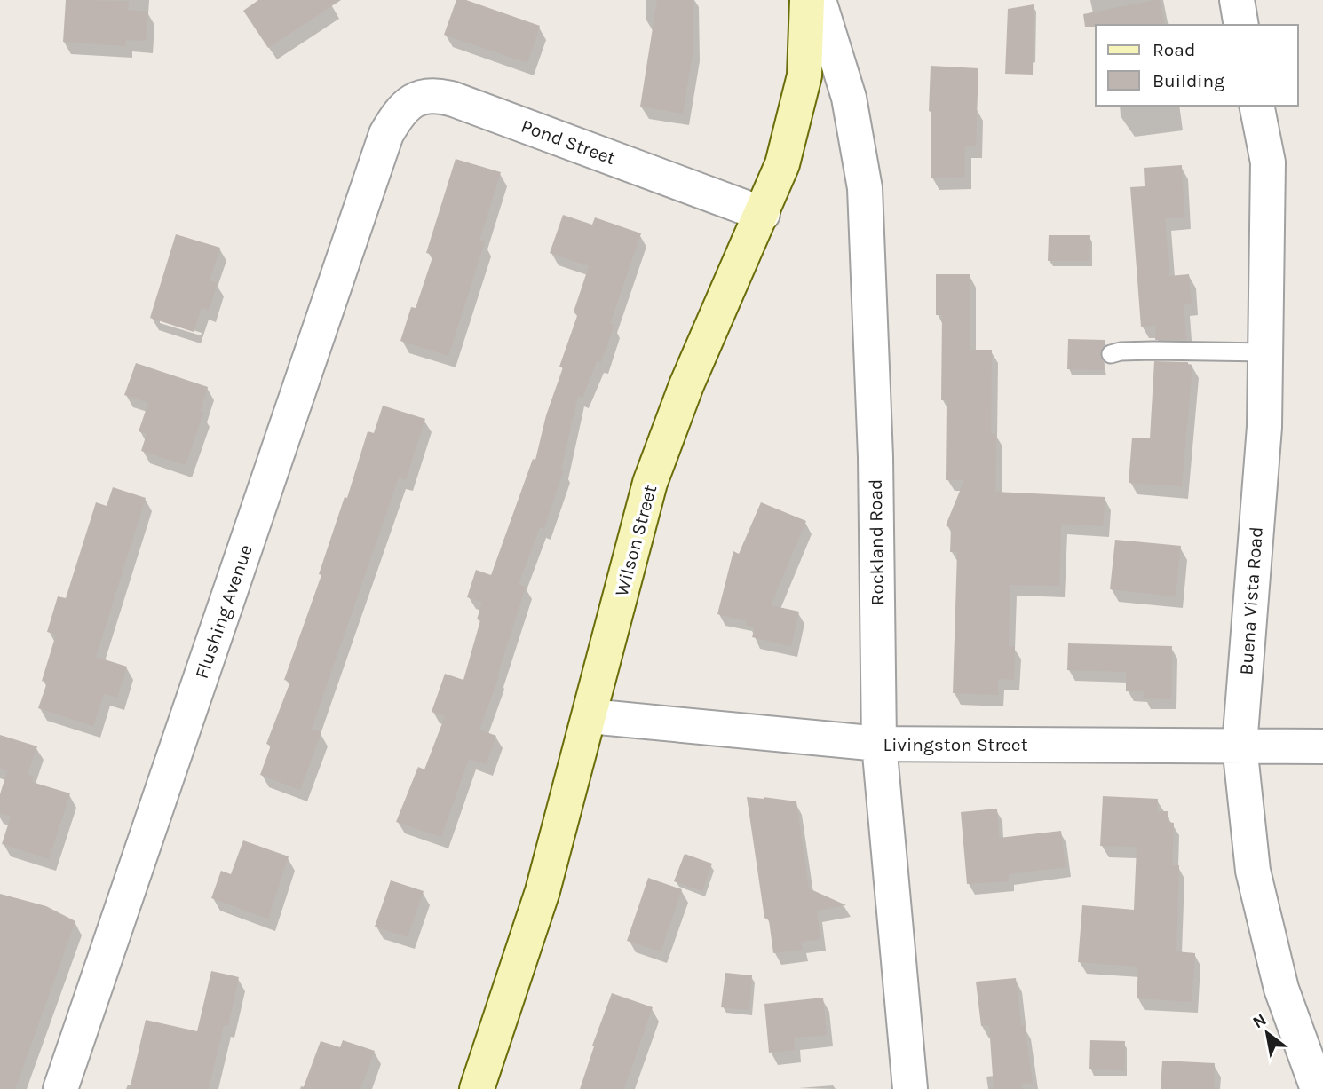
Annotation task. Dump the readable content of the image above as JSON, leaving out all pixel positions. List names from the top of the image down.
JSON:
{
  "streets": {
    "main road": ["Wilson Street"],
    "street": [
      "Pond Street",
      "Rockland Road",
      "Buena Vista Road",
      "Flushing Avenue",
      "Livingston Street"
    ]
  },
  "crossings": [
    ["Pond Street", "Wilson Street"],
    ["Pond Street", "Flushing Avenue"],
    ["Wilson Street", "Livingston Street"],
    ["Rockland Road", "Livingston Street"],
    ["Buena Vista Road", "Livingston Street"]
  ],
  "legend": ["Road", "Building"],
  "north": "top left"
}
